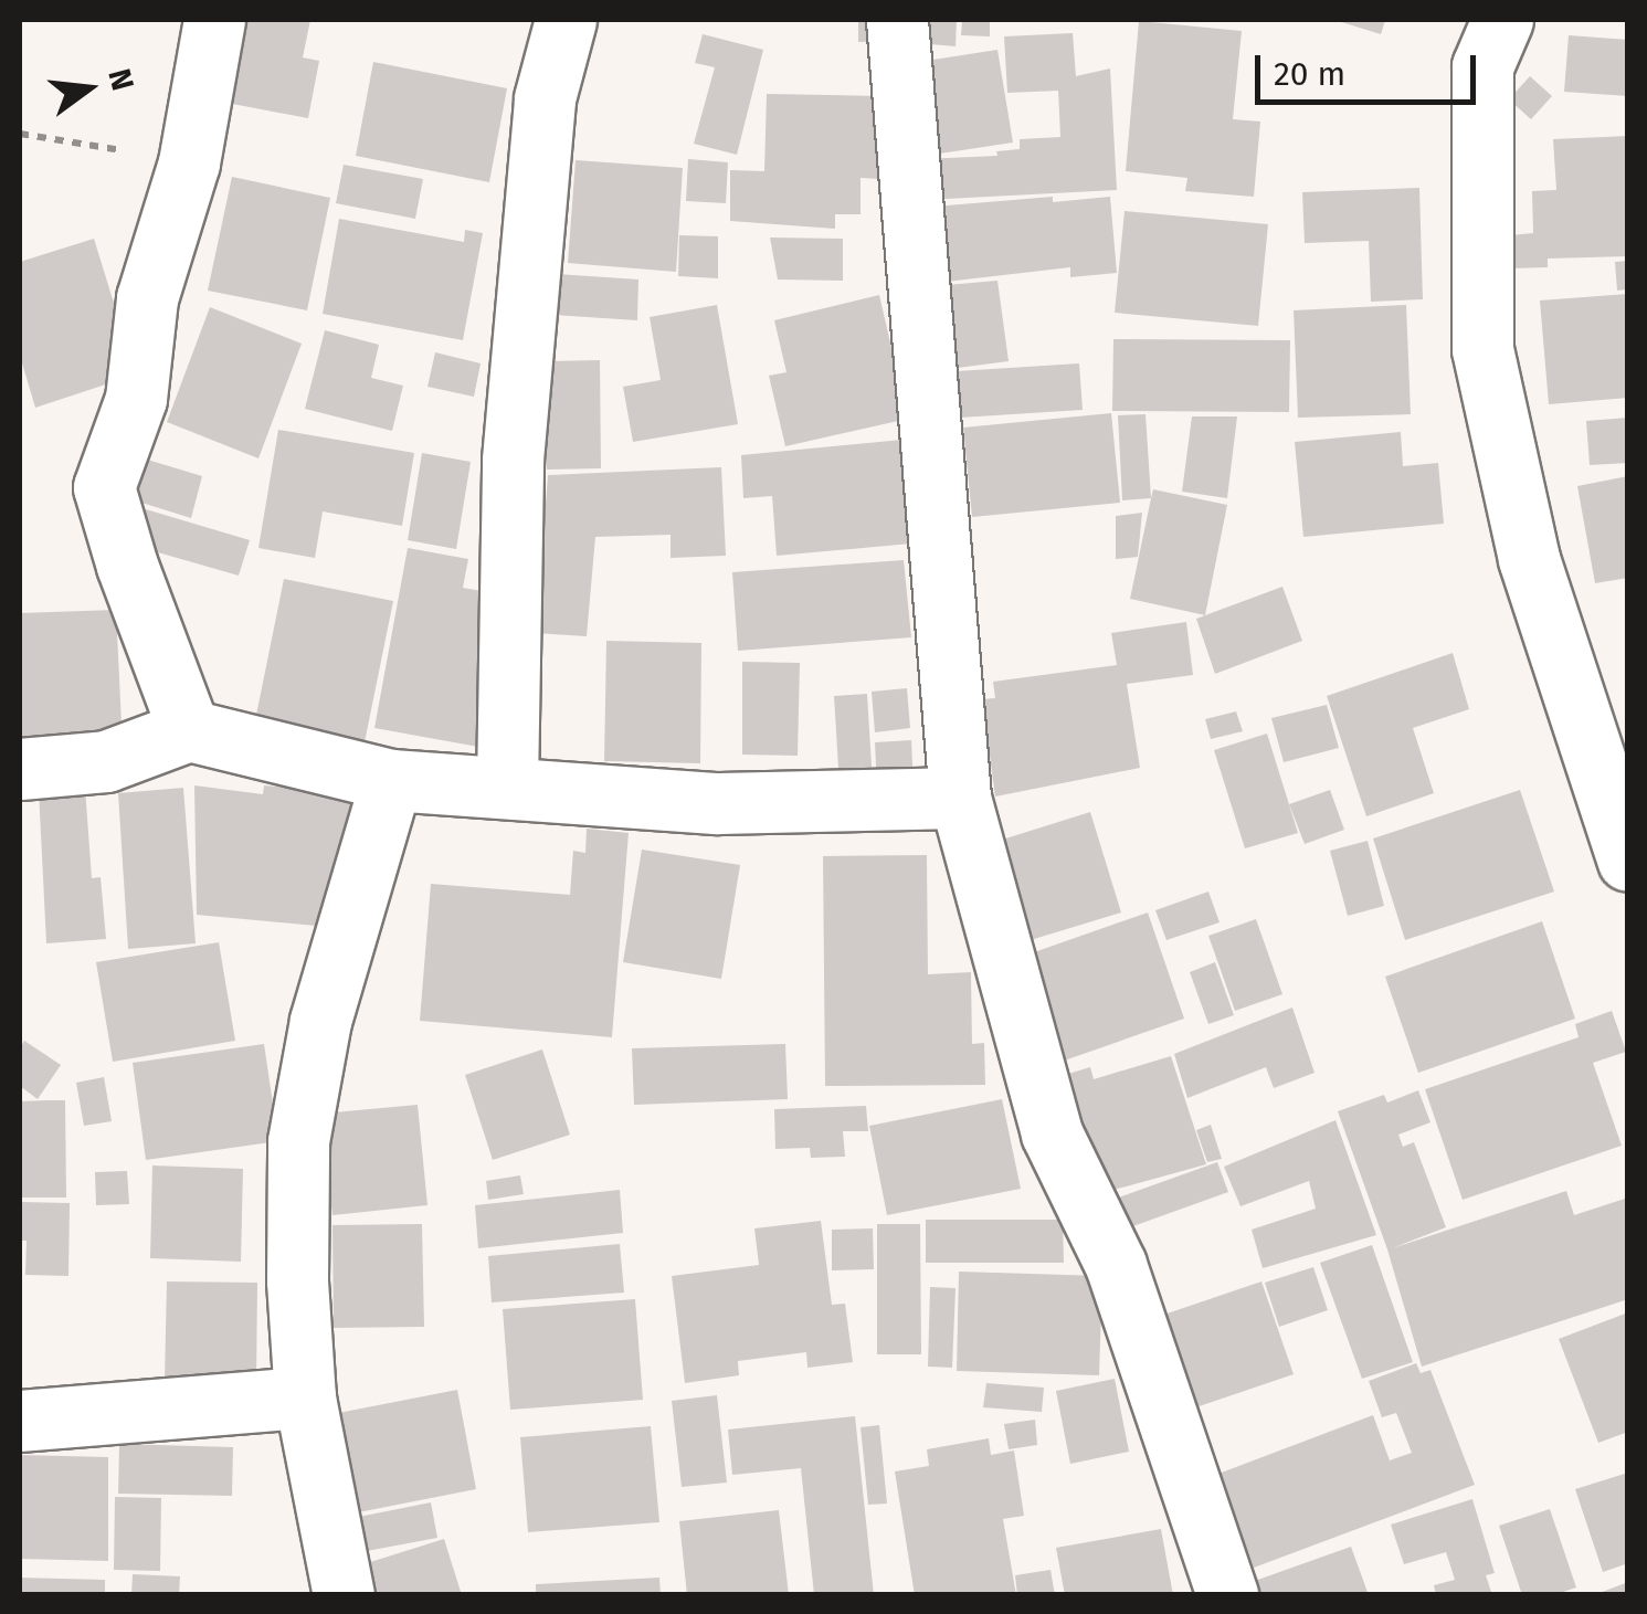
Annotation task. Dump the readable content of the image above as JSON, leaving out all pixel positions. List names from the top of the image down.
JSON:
{
  "scale_bar": "20 m",
  "north": "right"
}
